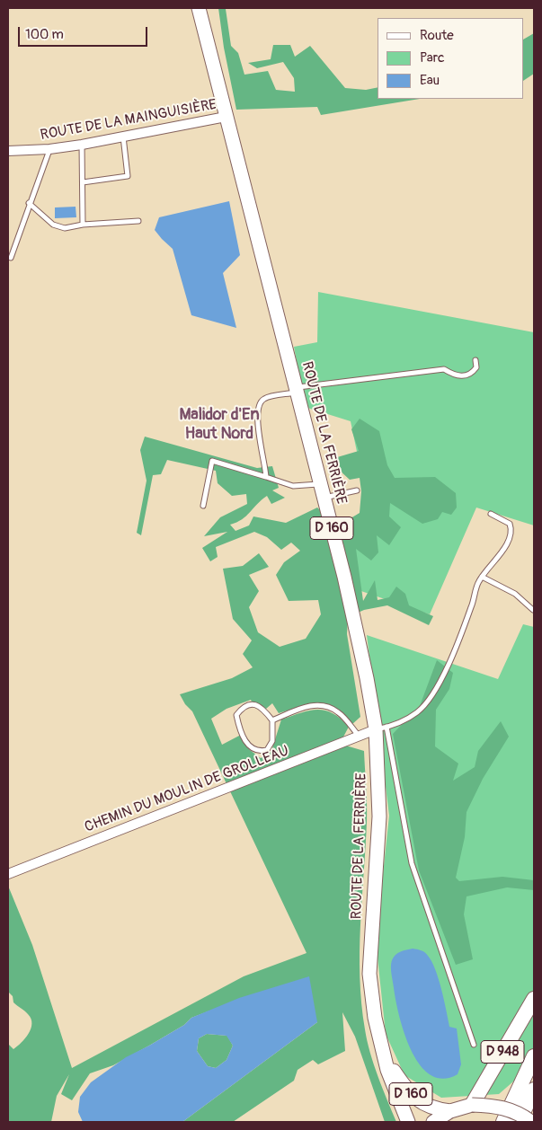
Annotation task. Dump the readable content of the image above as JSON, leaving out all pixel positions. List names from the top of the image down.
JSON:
{
  "streets": {
    "highway": ["D 948"],
    "main road": ["ROUTE DE LA FERRIÈRE", "D 160"],
    "street": ["ROUTE DE LA MAINGUISIÈRE", "CHEMIN DU MOULIN DE GROLLEAU"]
  },
  "crossings": [
    ["ROUTE DE LA MAINGUISIÈRE", "ROUTE DE LA FERRIÈRE"],
    ["ROUTE DE LA FERRIÈRE", "CHEMIN DU MOULIN DE GROLLEAU"]
  ],
  "districts": ["Malidor d'En Haut Nord"],
  "legend": ["Route", "Parc", "Eau"],
  "scale_bar": "100 m"
}
